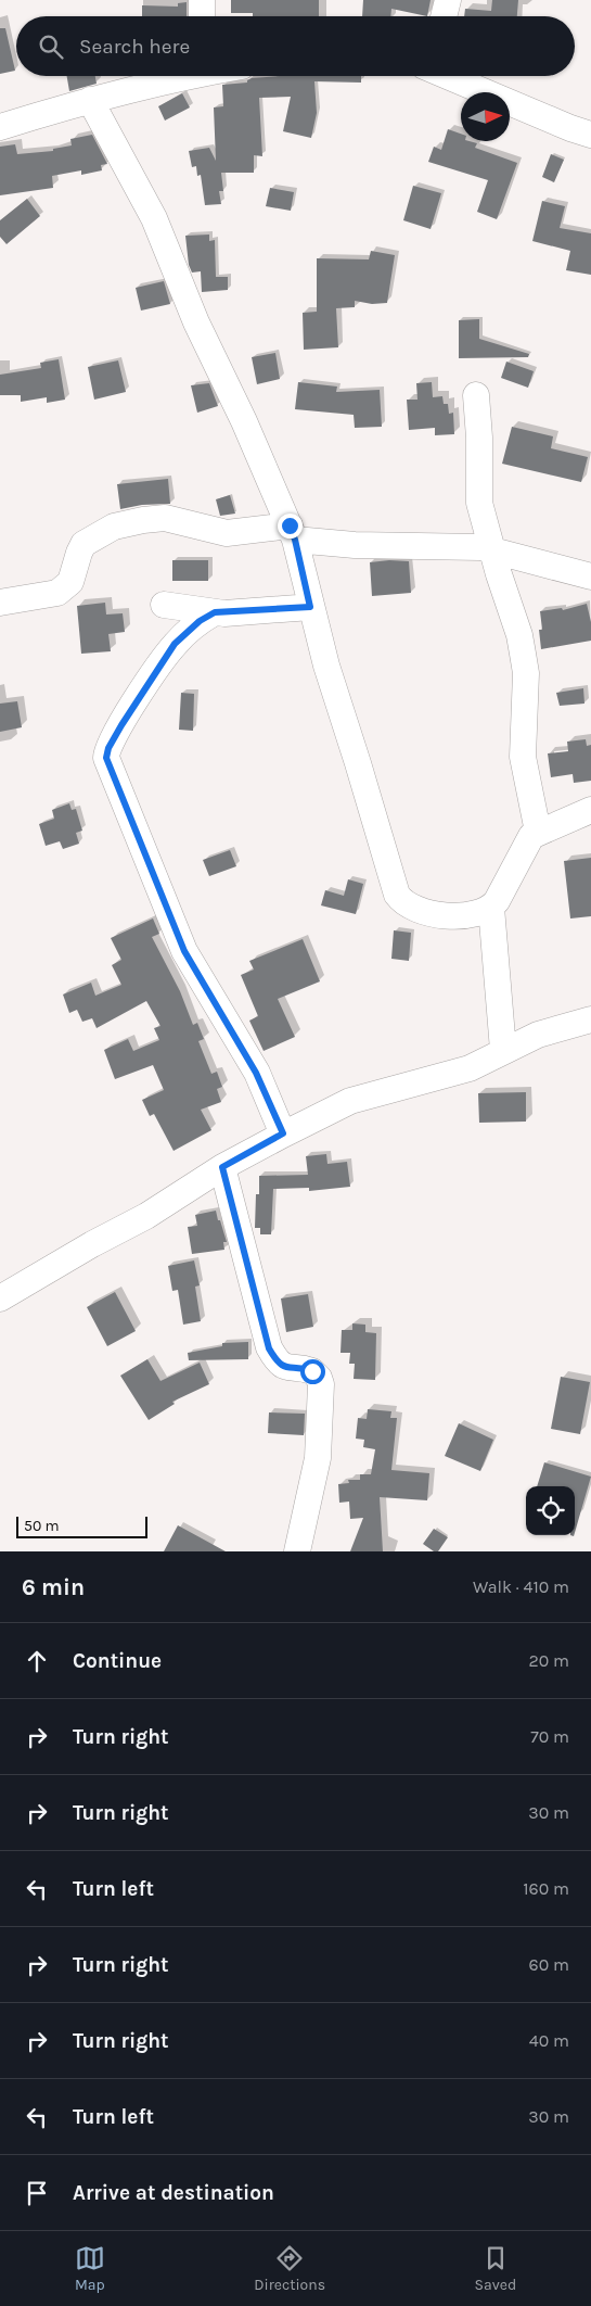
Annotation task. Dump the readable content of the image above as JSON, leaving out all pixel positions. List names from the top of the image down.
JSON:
{
  "scale_bar": "50 m",
  "north": "right",
  "page": {
    "search": "Search here",
    "scale": "50 m",
    "heading": ["6 min", "Walk · 410 m"],
    "list": [
      ["Continue", "20 m"],
      ["Turn right", "70 m"],
      ["Turn right", "30 m"],
      ["Turn left", "160 m"],
      ["Turn right", "60 m"],
      ["Turn right", "40 m"],
      ["Turn left", "30 m"],
      "Arrive at destination"
    ],
    "nav": ["Map", "Directions", "Saved"]
  }
}
